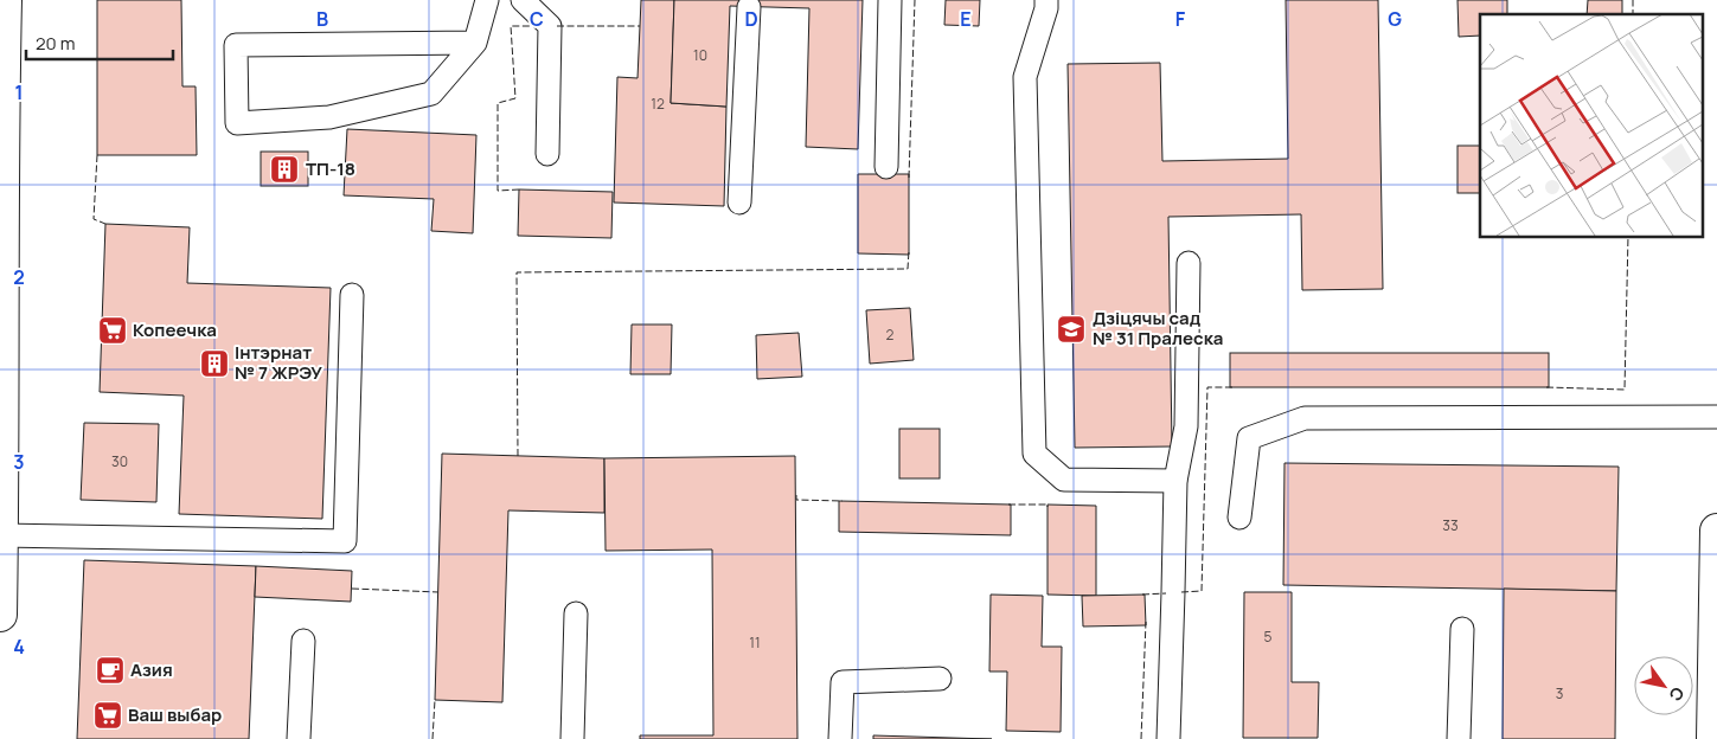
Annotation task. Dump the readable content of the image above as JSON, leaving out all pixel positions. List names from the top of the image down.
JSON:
{
  "places": {
    "building": ["ТП-18", "Інтэрнат № 7 ЖРЭУ"],
    "school or university": ["Дзіцячы сад № 31 Пралеска"],
    "supermarket": ["Копеечка", "Ваш выбар"],
    "cafe": ["Азия"]
  },
  "house_numbers": [
    "10",
    "12",
    "2",
    "30",
    "33",
    "5",
    "11",
    "3"
  ],
  "scale_bar": "20 m",
  "north": "bottom right",
  "grid": {
    "columns": [
      "B",
      "C",
      "D",
      "E",
      "F",
      "G"
    ],
    "rows": [
      "1",
      "2",
      "3",
      "4"
    ]
  }
}
